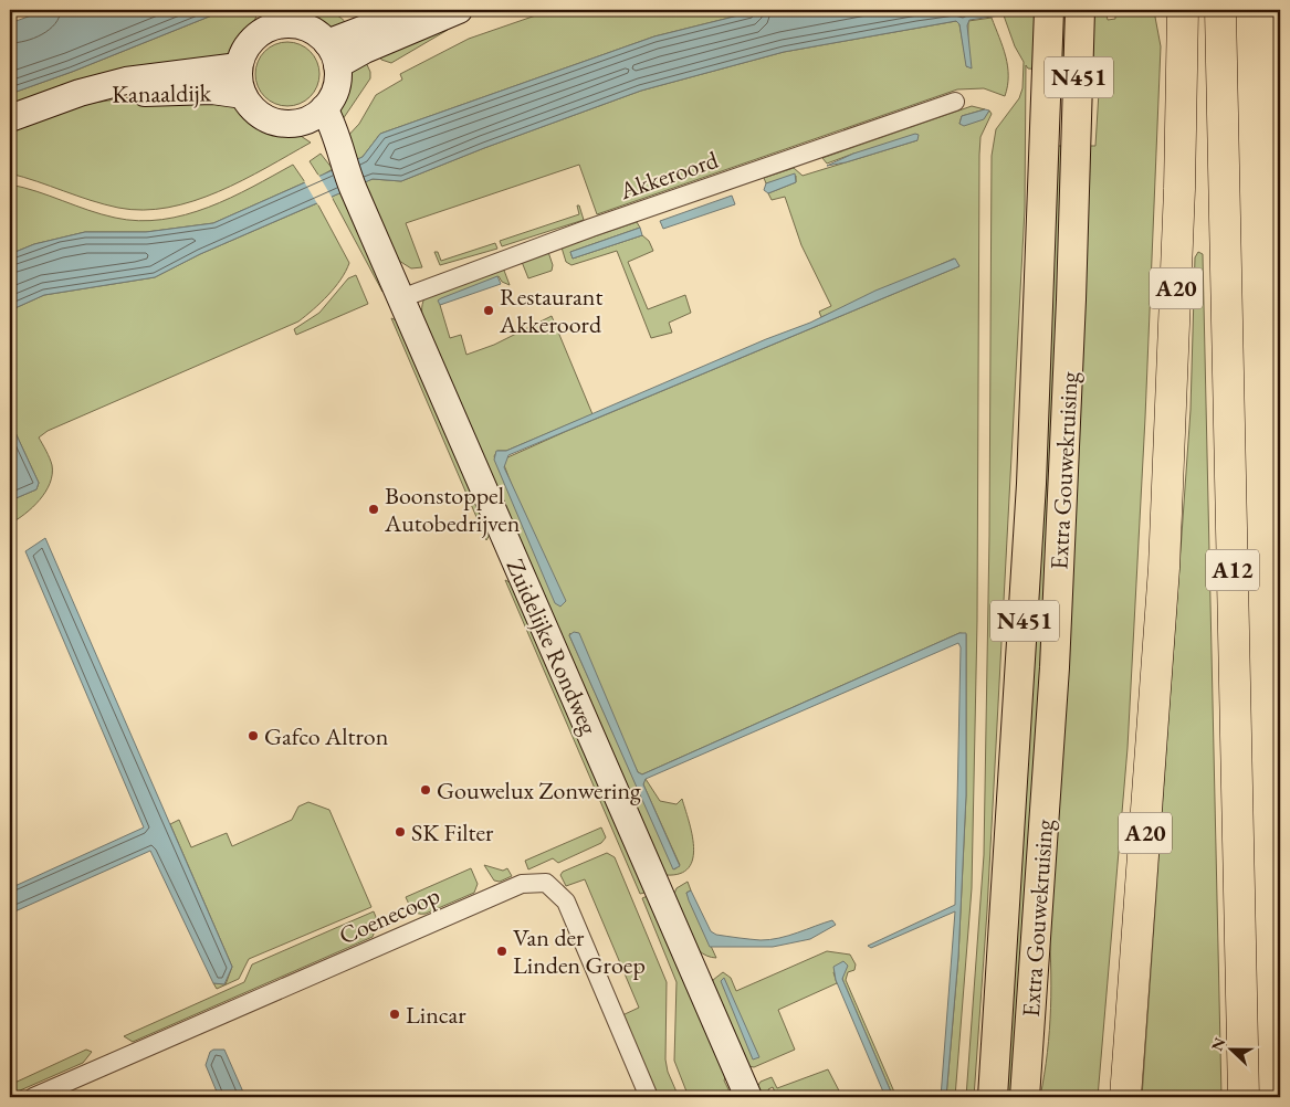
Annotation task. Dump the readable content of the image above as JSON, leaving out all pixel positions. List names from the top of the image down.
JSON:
{
  "streets": {
    "highway": ["A20", "A12"],
    "main road": [
      "N451",
      "Kanaaldijk",
      "Extra Gouwekruising",
      "Zuidelijke Rondweg"
    ],
    "street": ["Akkeroord", "Coenecoop"]
  },
  "crossings": [
    ["Kanaaldijk", "Zuidelijke Rondweg"],
    ["Akkeroord", "Zuidelijke Rondweg"]
  ],
  "places": [
    "Restaurant Akkeroord",
    "Boonstoppel Autobedrijven",
    "Gafco Altron",
    "Gouwelux Zonwering",
    "SK Filter",
    "Van der Linden Groep",
    "Lincar"
  ],
  "north": "left"
}
